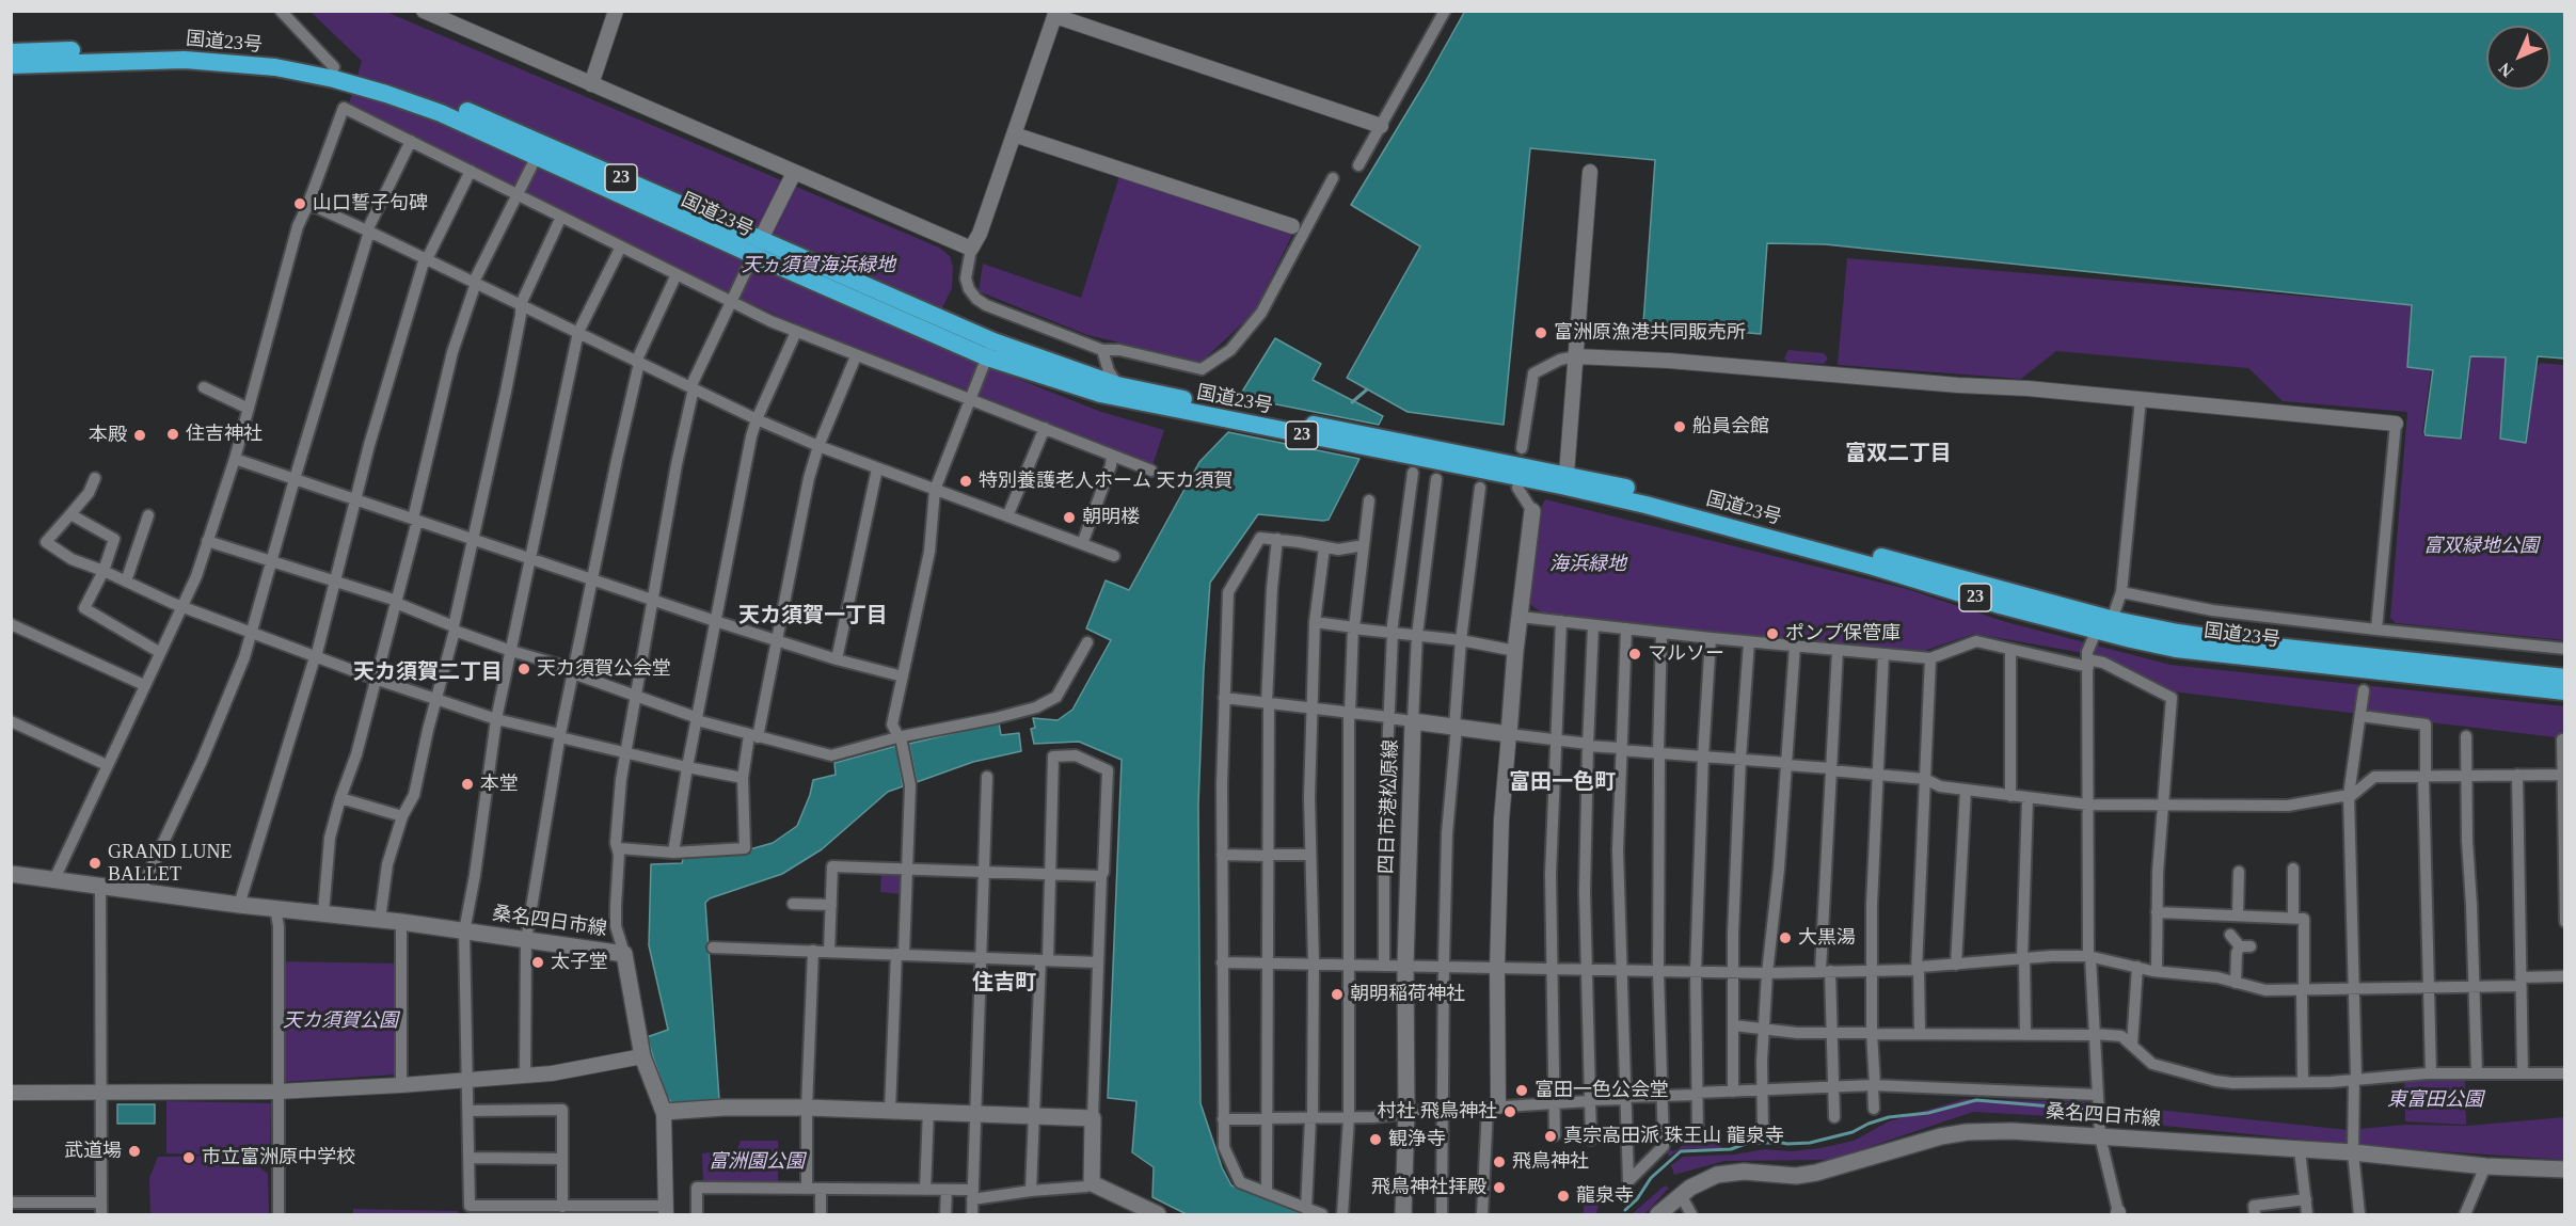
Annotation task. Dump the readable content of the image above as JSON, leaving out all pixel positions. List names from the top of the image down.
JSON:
{
  "streets": {
    "highway": ["国道23号", "23"],
    "main road": ["四日市港松原線", "桑名四日市線"]
  },
  "districts": [
    "富双二丁目",
    "天カ須賀一丁目",
    "天カ須賀二丁目",
    "富田一色町",
    "住吉町"
  ],
  "parks": [
    "天ヵ須賀海浜緑地",
    "富双緑地公園",
    "海浜緑地",
    "天カ須賀公園",
    "東富田公園",
    "富洲園公園"
  ],
  "places": [
    "山口誓子句碑",
    "富洲原漁港共同販売所",
    "船員会館",
    "住吉神社",
    "本殿",
    "特別養護老人ホーム 天カ須賀",
    "朝明楼",
    "ポンプ保管庫",
    "マルソー",
    "天カ須賀公会堂",
    "本堂",
    "GRAND LUNE BALLET",
    "大黒湯",
    "太子堂",
    "朝明稲荷神社",
    "富田一色公会堂",
    "村社 飛鳥神社",
    "真宗高田派 珠王山 龍泉寺",
    "観浄寺",
    "武道場",
    "市立富洲原中学校",
    "飛鳥神社",
    "飛鳥神社拝殿",
    "龍泉寺"
  ],
  "north": "bottom left"
}
